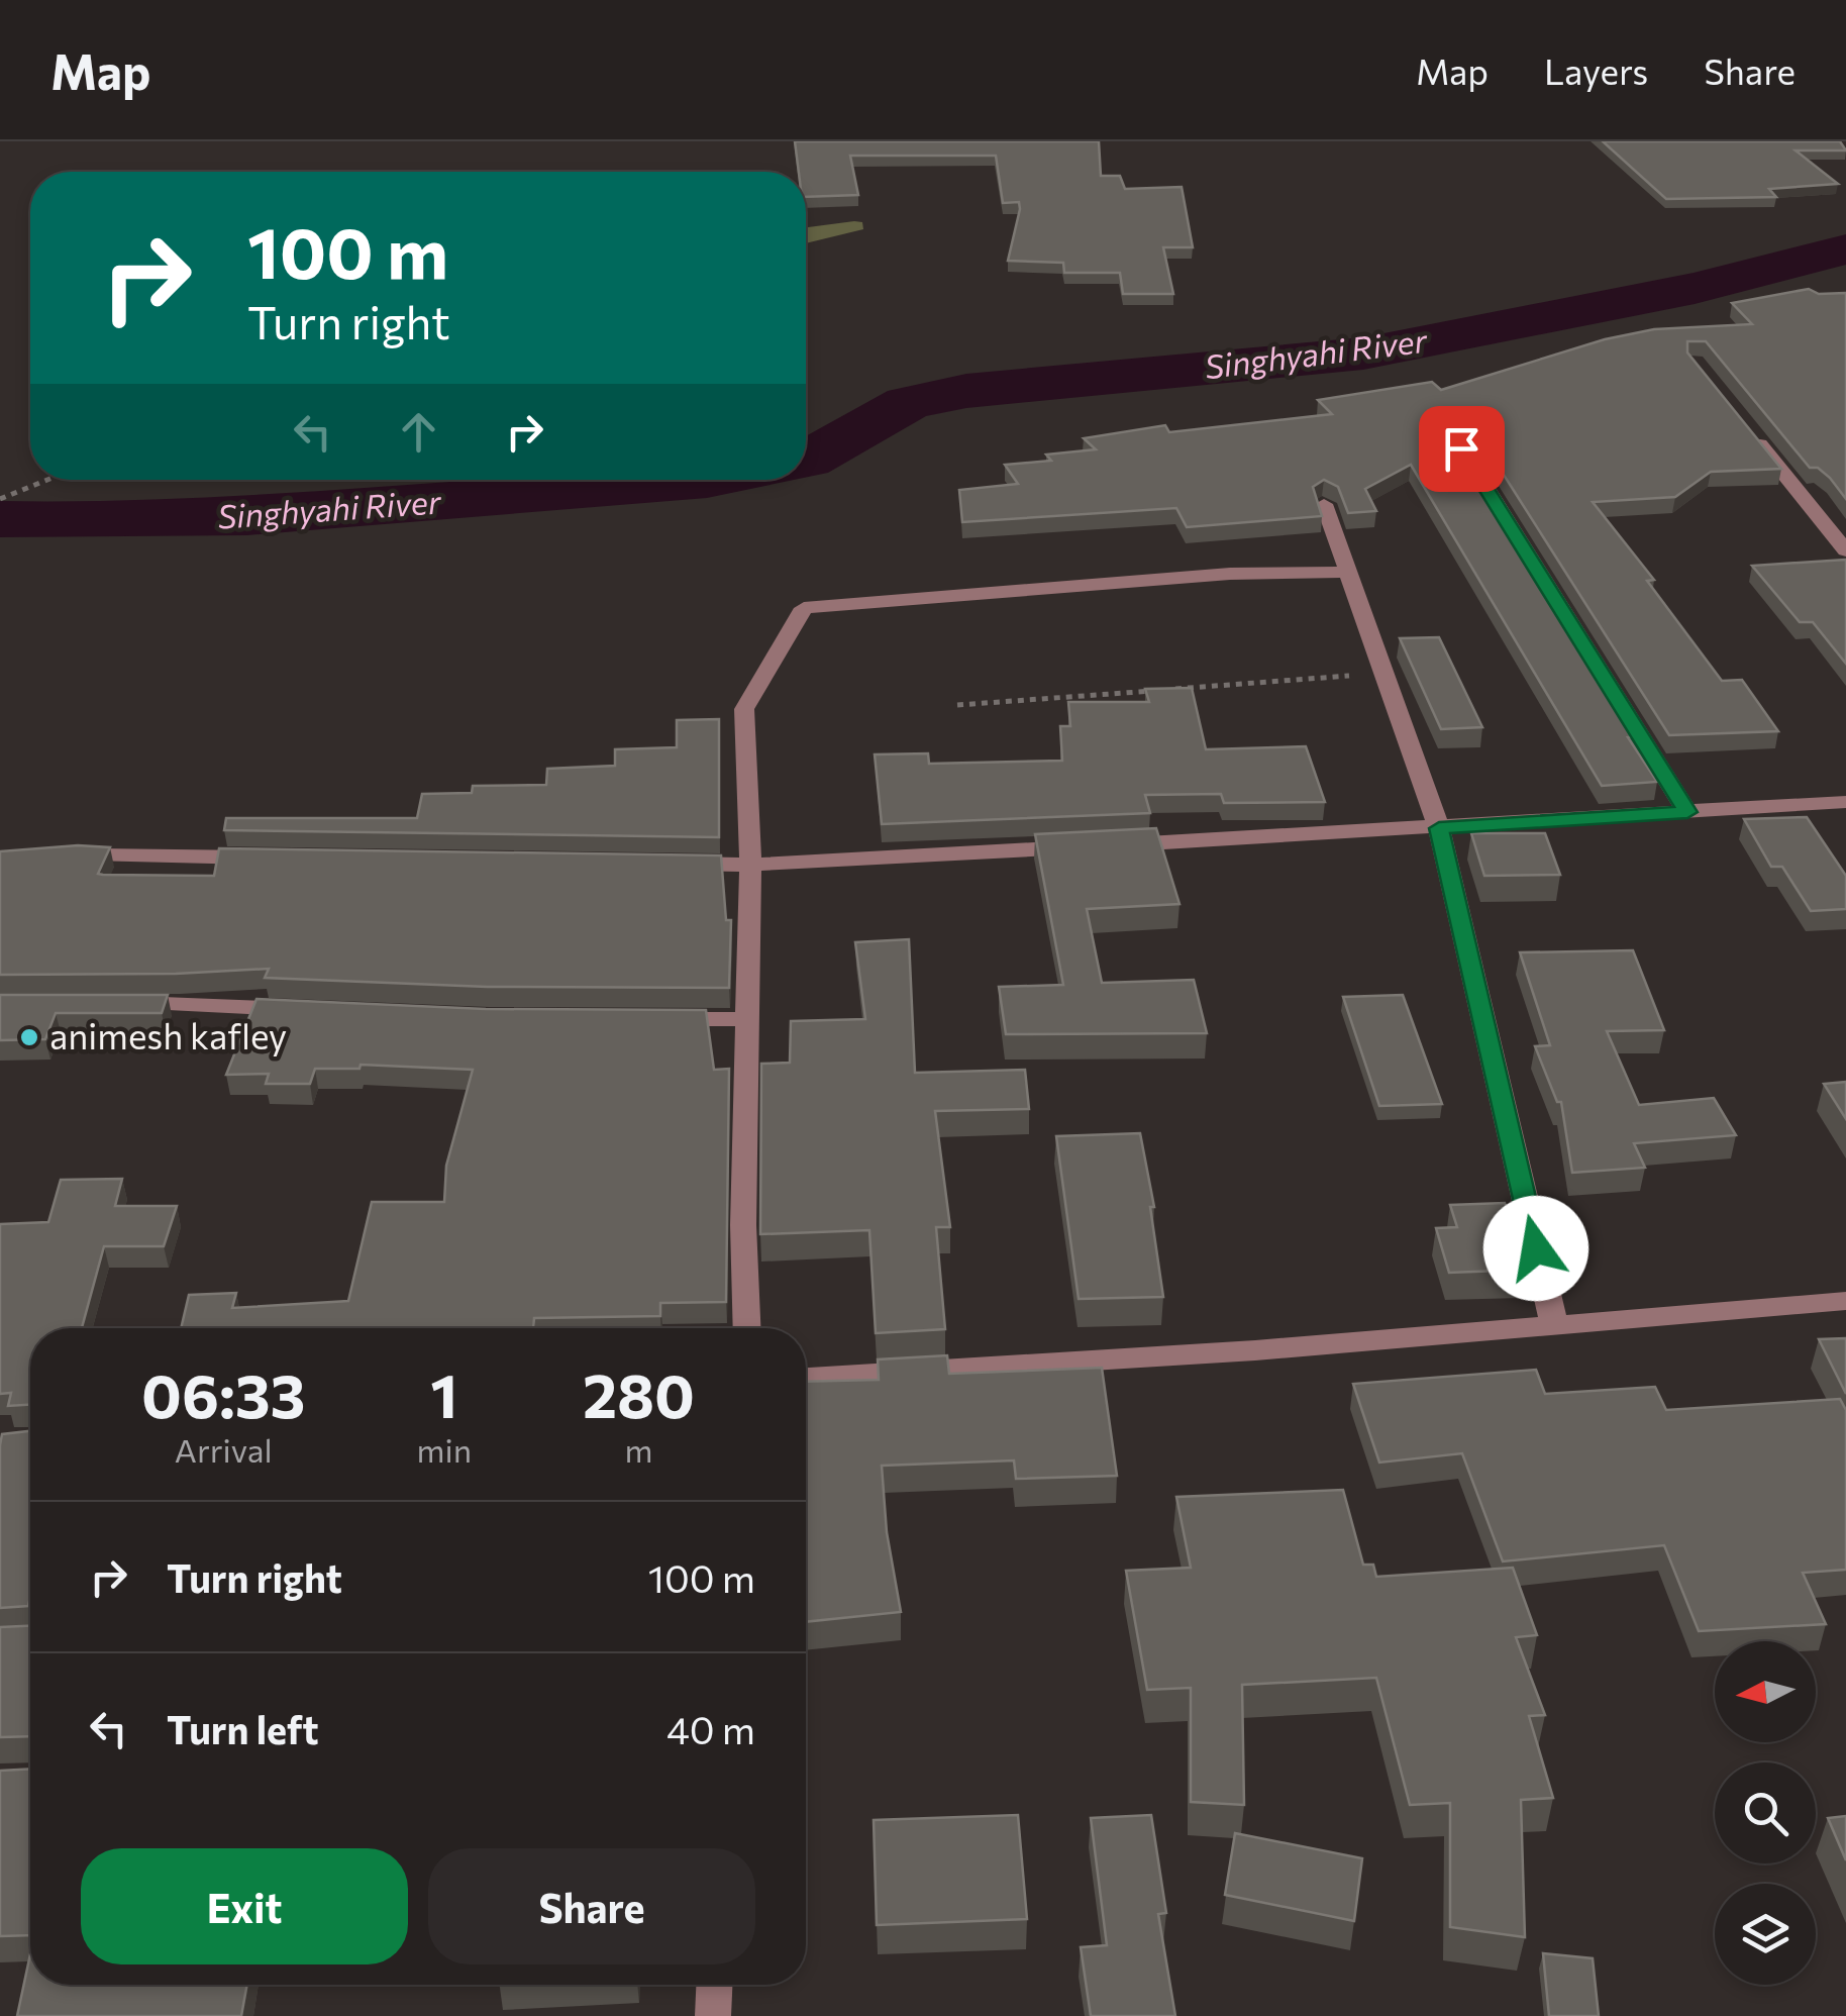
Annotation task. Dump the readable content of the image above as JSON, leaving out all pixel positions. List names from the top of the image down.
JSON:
{
  "water": ["Singhyahi River"],
  "places": ["animesh kafley"],
  "north": "left",
  "page": {
    "header": "Map",
    "nav": ["Map", "Layers", "Share"],
    "turn": ["100 m", "Turn right"],
    "eta": [
      "06:33",
      "Arrival",
      "1",
      "min",
      "280",
      "m"
    ],
    "list": [
      {
        "name": "Turn right",
        "value": "100 m"
      },
      {
        "name": "Turn left",
        "value": "40 m"
      }
    ],
    "buttons": ["Exit", "Share"]
  }
}
